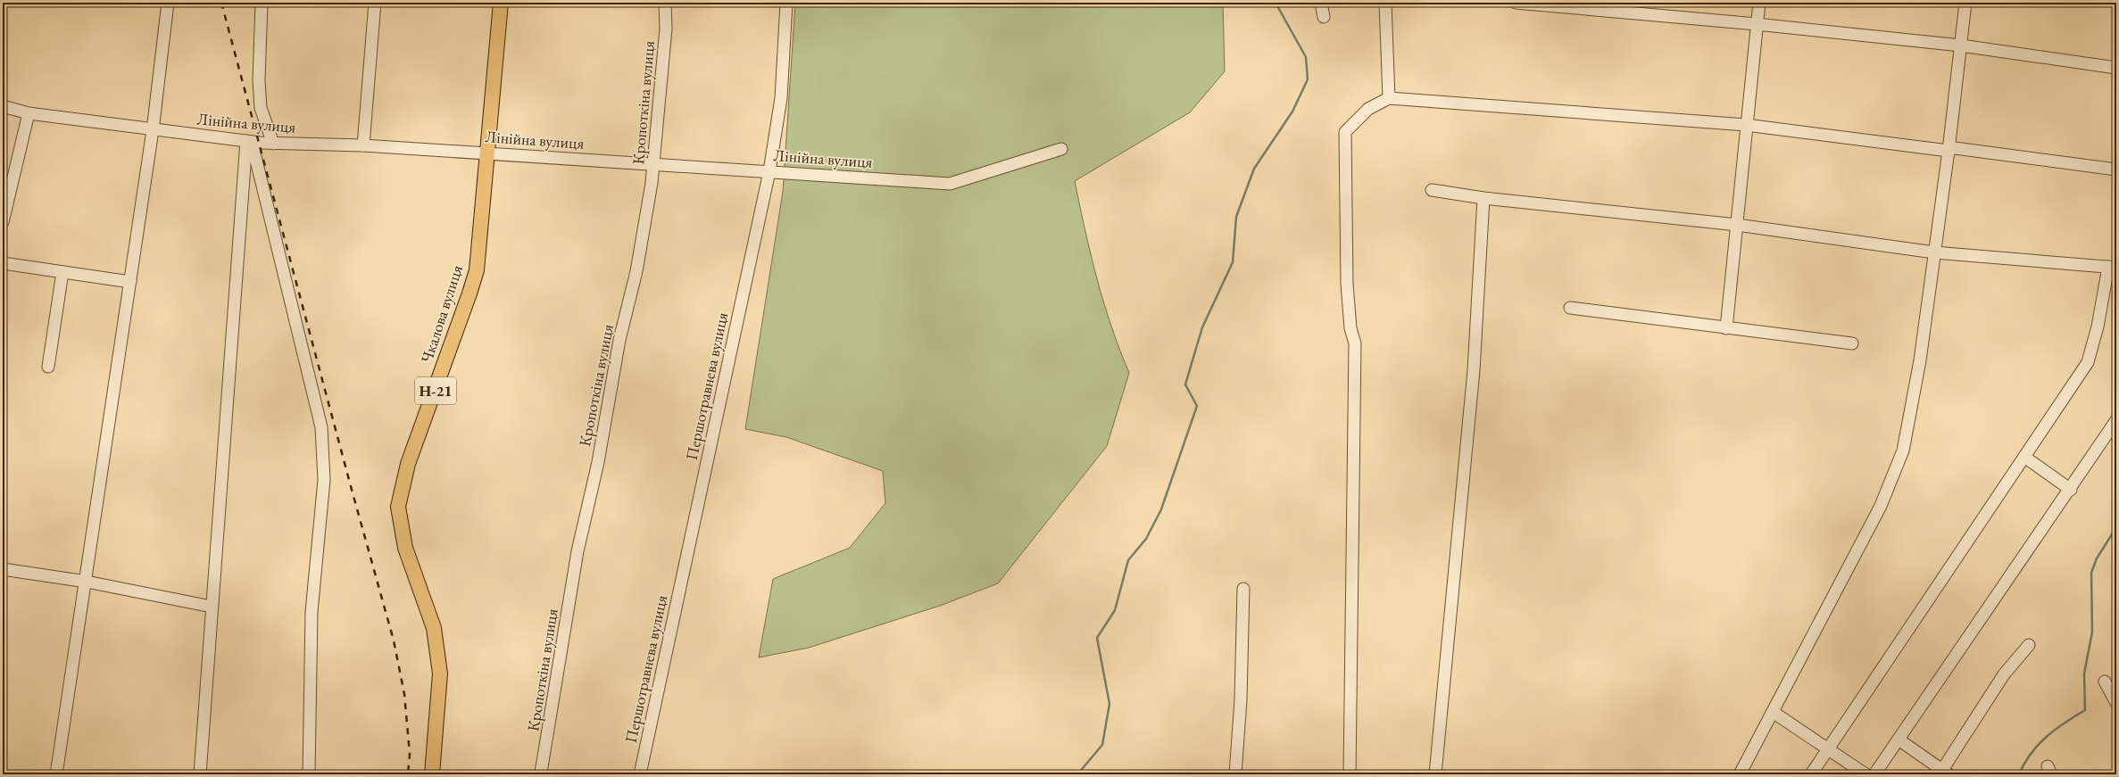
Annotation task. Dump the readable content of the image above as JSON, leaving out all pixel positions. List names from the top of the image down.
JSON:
{
  "streets": {
    "main road": ["Чкалова вулиця", "Н-21"],
    "street": ["Кропоткіна вулиця", "Лінійна вулиця", "Першотравнева вулиця"]
  },
  "crossings": [
    ["Кропоткіна вулиця", "Лінійна вулиця"],
    ["Лінійна вулиця", "Чкалова вулиця"],
    ["Лінійна вулиця", "Першотравнева вулиця"]
  ]
}
